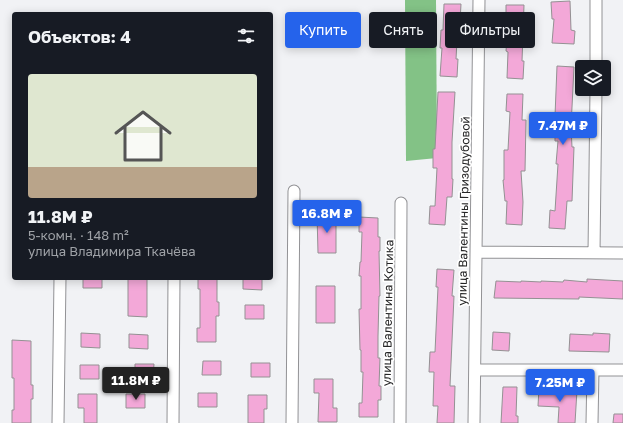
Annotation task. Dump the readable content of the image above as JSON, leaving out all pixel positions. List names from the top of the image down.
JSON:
{
  "streets": {
    "street": ["улица Валентины Гризодубовой", "улица Валентина Котика"]
  },
  "page": {
    "chip": ["Купить", "Снять", "Фильтры"],
    "heading": "Объектов: 4",
    "list": [
      {
        "name": "11.8M ₽",
        "note": "5-комн. · 148 m² · улица Владимира Ткачёва"
      }
    ],
    "price": [
      "7.47M ₽",
      "16.8M ₽",
      "11.8M ₽",
      "7.25M ₽"
    ]
  }
}
